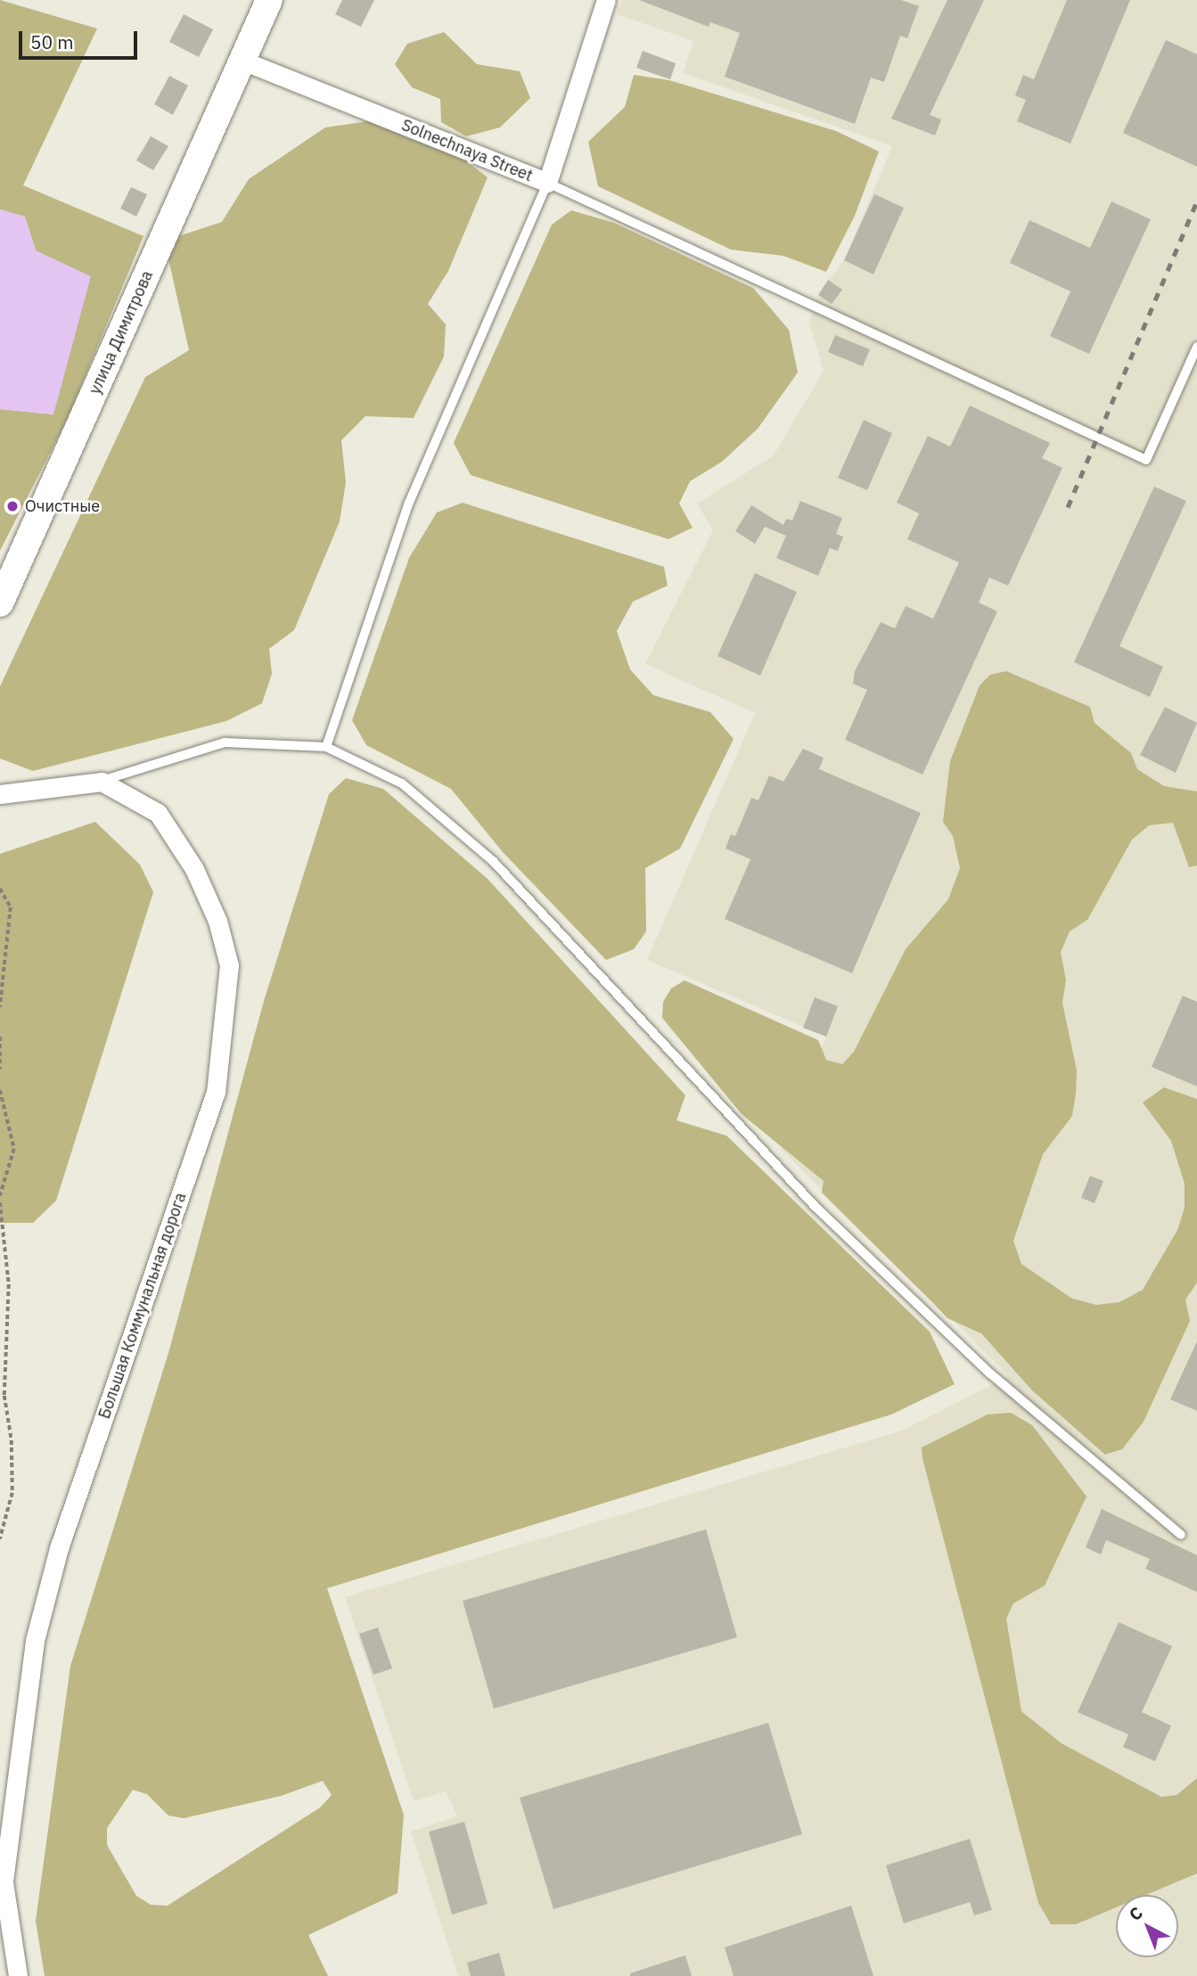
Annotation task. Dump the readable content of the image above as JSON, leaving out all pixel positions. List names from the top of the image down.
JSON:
{
  "streets": {
    "street": ["Solnechnaya Street", "улица Димитрова", "Большая Коммунальная дорога"]
  },
  "crossings": [
    ["Solnechnaya Street", "улица Димитрова"]
  ],
  "places": ["Очистные"],
  "scale_bar": "50 m",
  "north": "top left"
}
